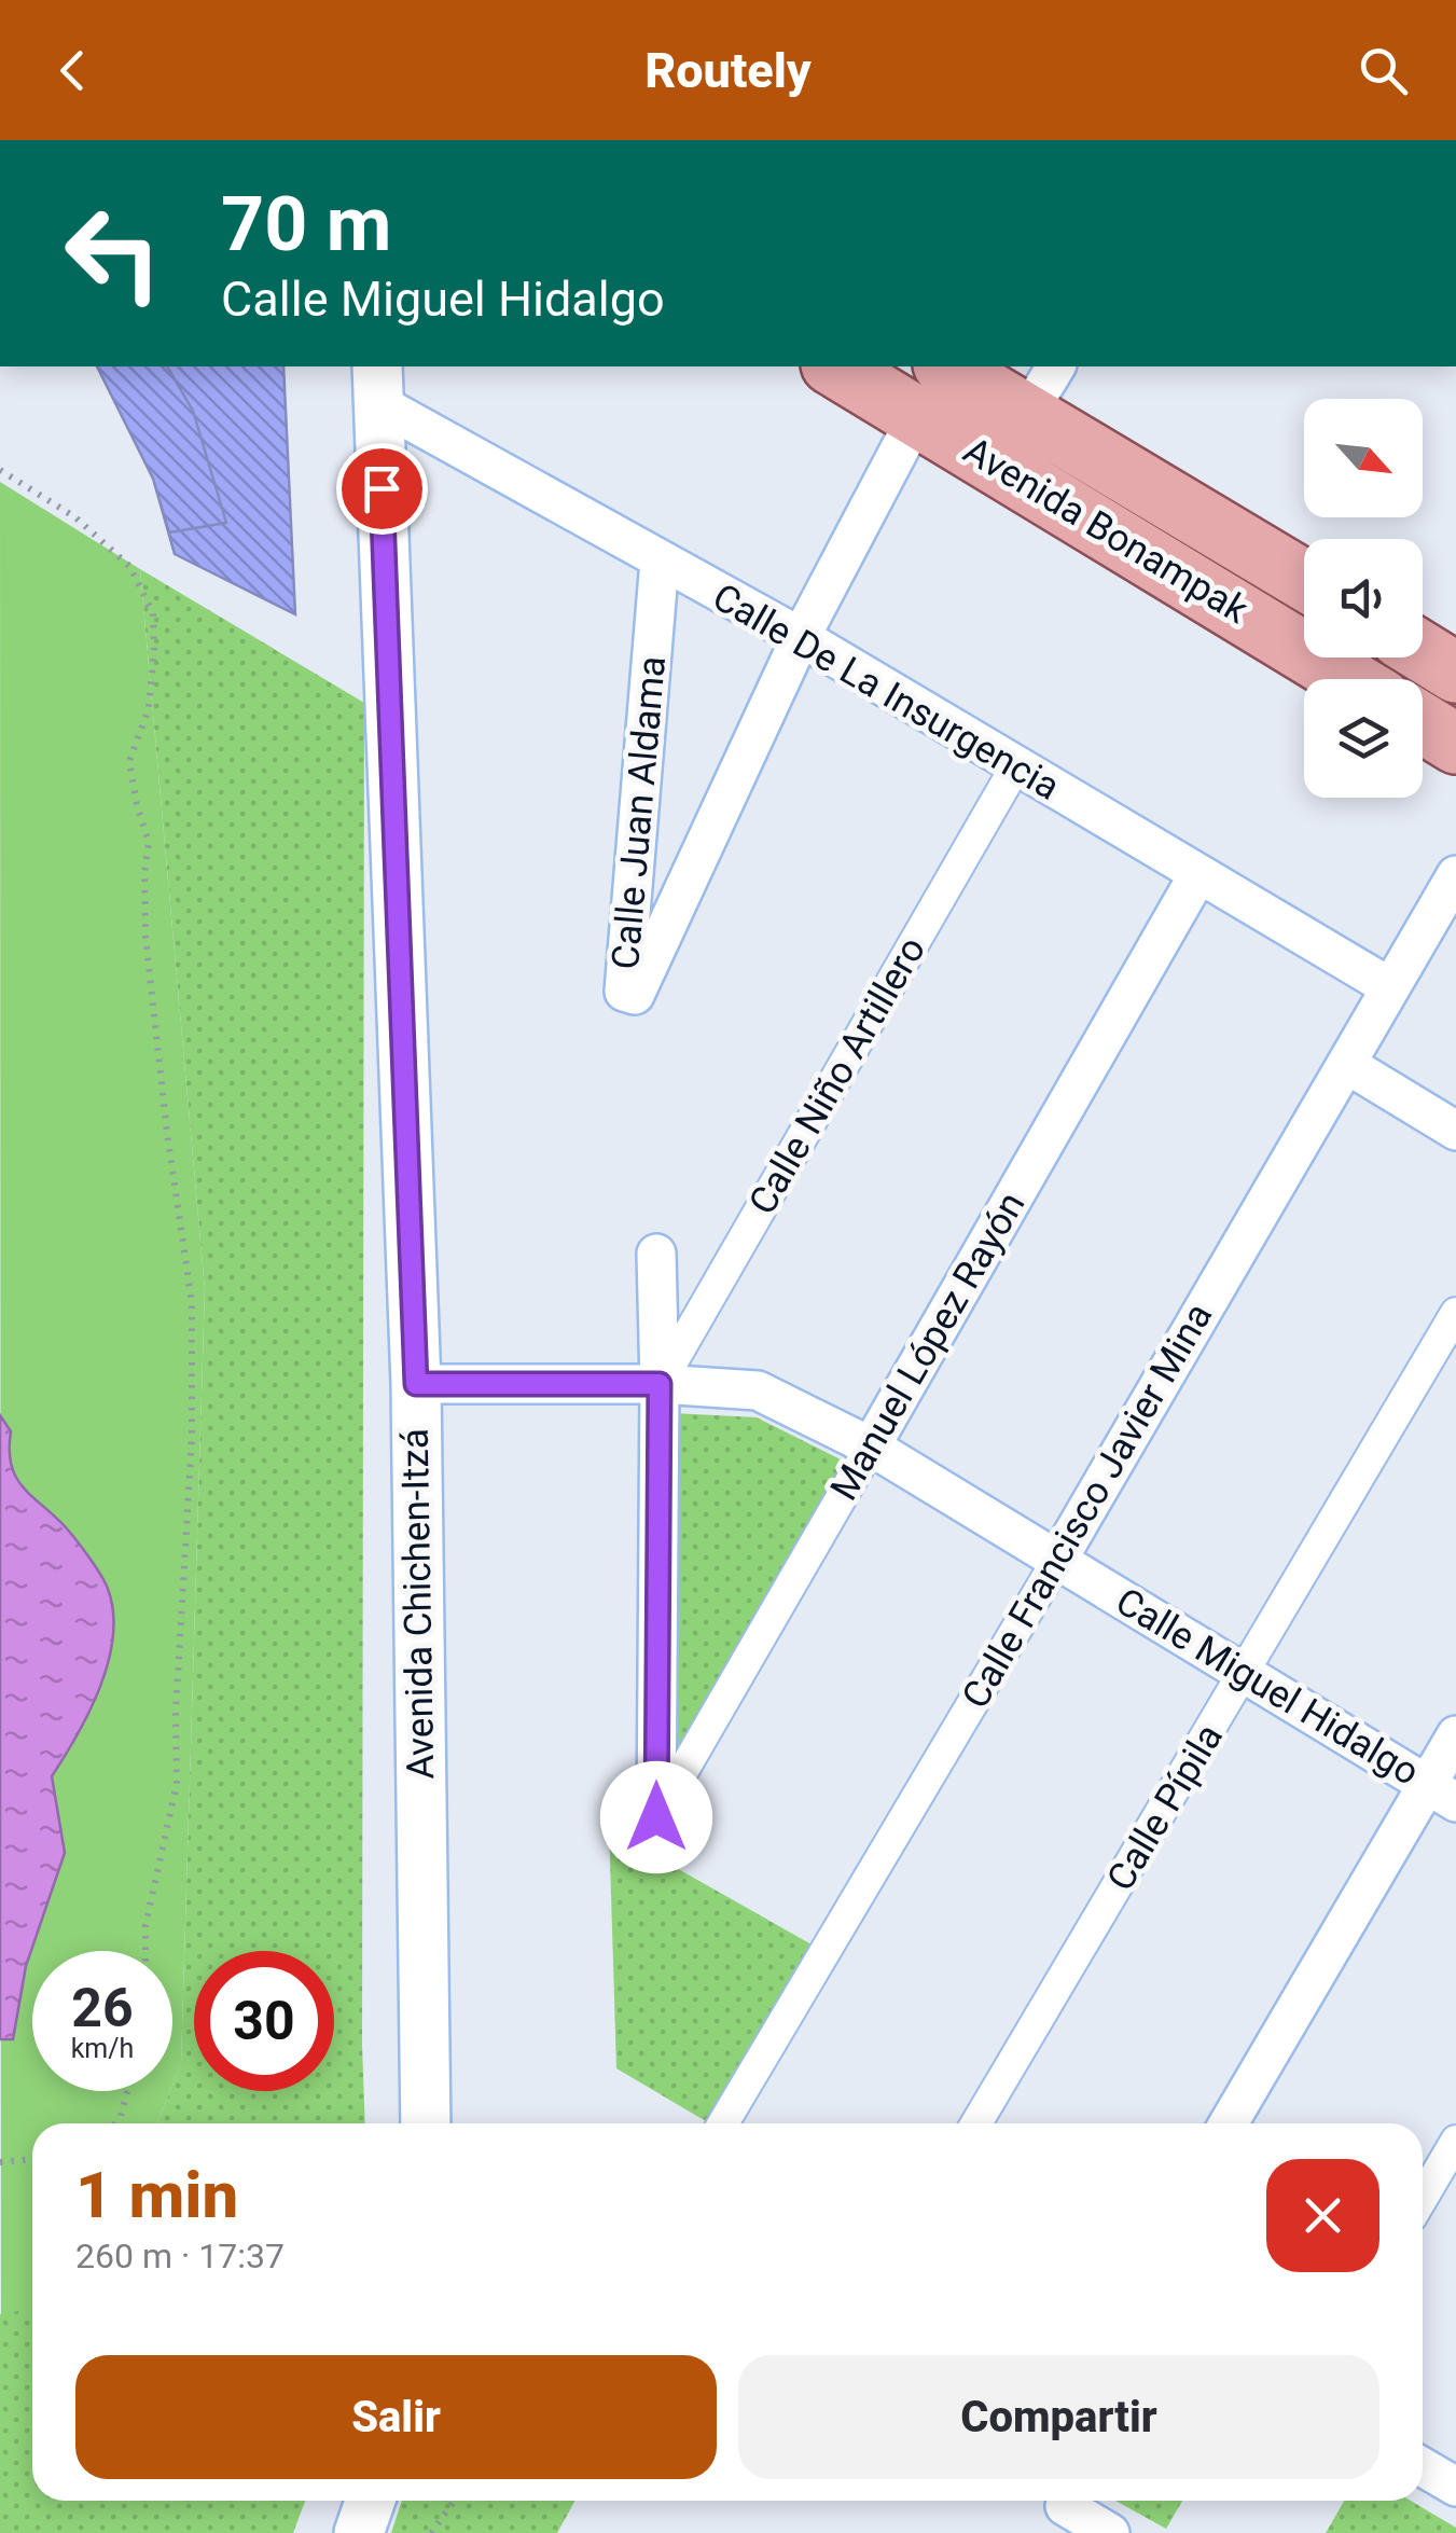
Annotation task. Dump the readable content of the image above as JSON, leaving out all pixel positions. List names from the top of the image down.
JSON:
{
  "streets": {
    "main road": ["Avenida Bonampak"],
    "street": [
      "Calle De La Insurgencia",
      "Calle Juan Aldama",
      "Calle Niño Artillero",
      "Manuel López Rayón",
      "Calle Francisco Javier Mina",
      "Avenida Chichen-Itzá",
      "Calle Miguel Hidalgo",
      "Calle Pípila"
    ]
  },
  "crossings": [
    ["Avenida Bonampak", "Calle Juan Aldama"],
    ["Calle De La Insurgencia", "Calle Juan Aldama"],
    ["Calle De La Insurgencia", "Calle Niño Artillero"],
    ["Calle De La Insurgencia", "Manuel López Rayón"],
    ["Calle De La Insurgencia", "Calle Francisco Javier Mina"],
    ["Calle De La Insurgencia", "Avenida Chichen-Itzá"],
    ["Calle Niño Artillero", "Calle Miguel Hidalgo"],
    ["Manuel López Rayón", "Calle Miguel Hidalgo"],
    ["Calle Francisco Javier Mina", "Calle Miguel Hidalgo"],
    ["Avenida Chichen-Itzá", "Calle Miguel Hidalgo"],
    ["Calle Miguel Hidalgo", "Calle Pípila"]
  ],
  "north": "bottom right",
  "page": {
    "header": "Routely",
    "turn": ["70 m", "Calle Miguel Hidalgo"],
    "speed": "26 km/h",
    "limit": "30",
    "heading": ["1 min", "260 m · 17:37"],
    "buttons": ["Salir", "Compartir"]
  }
}
